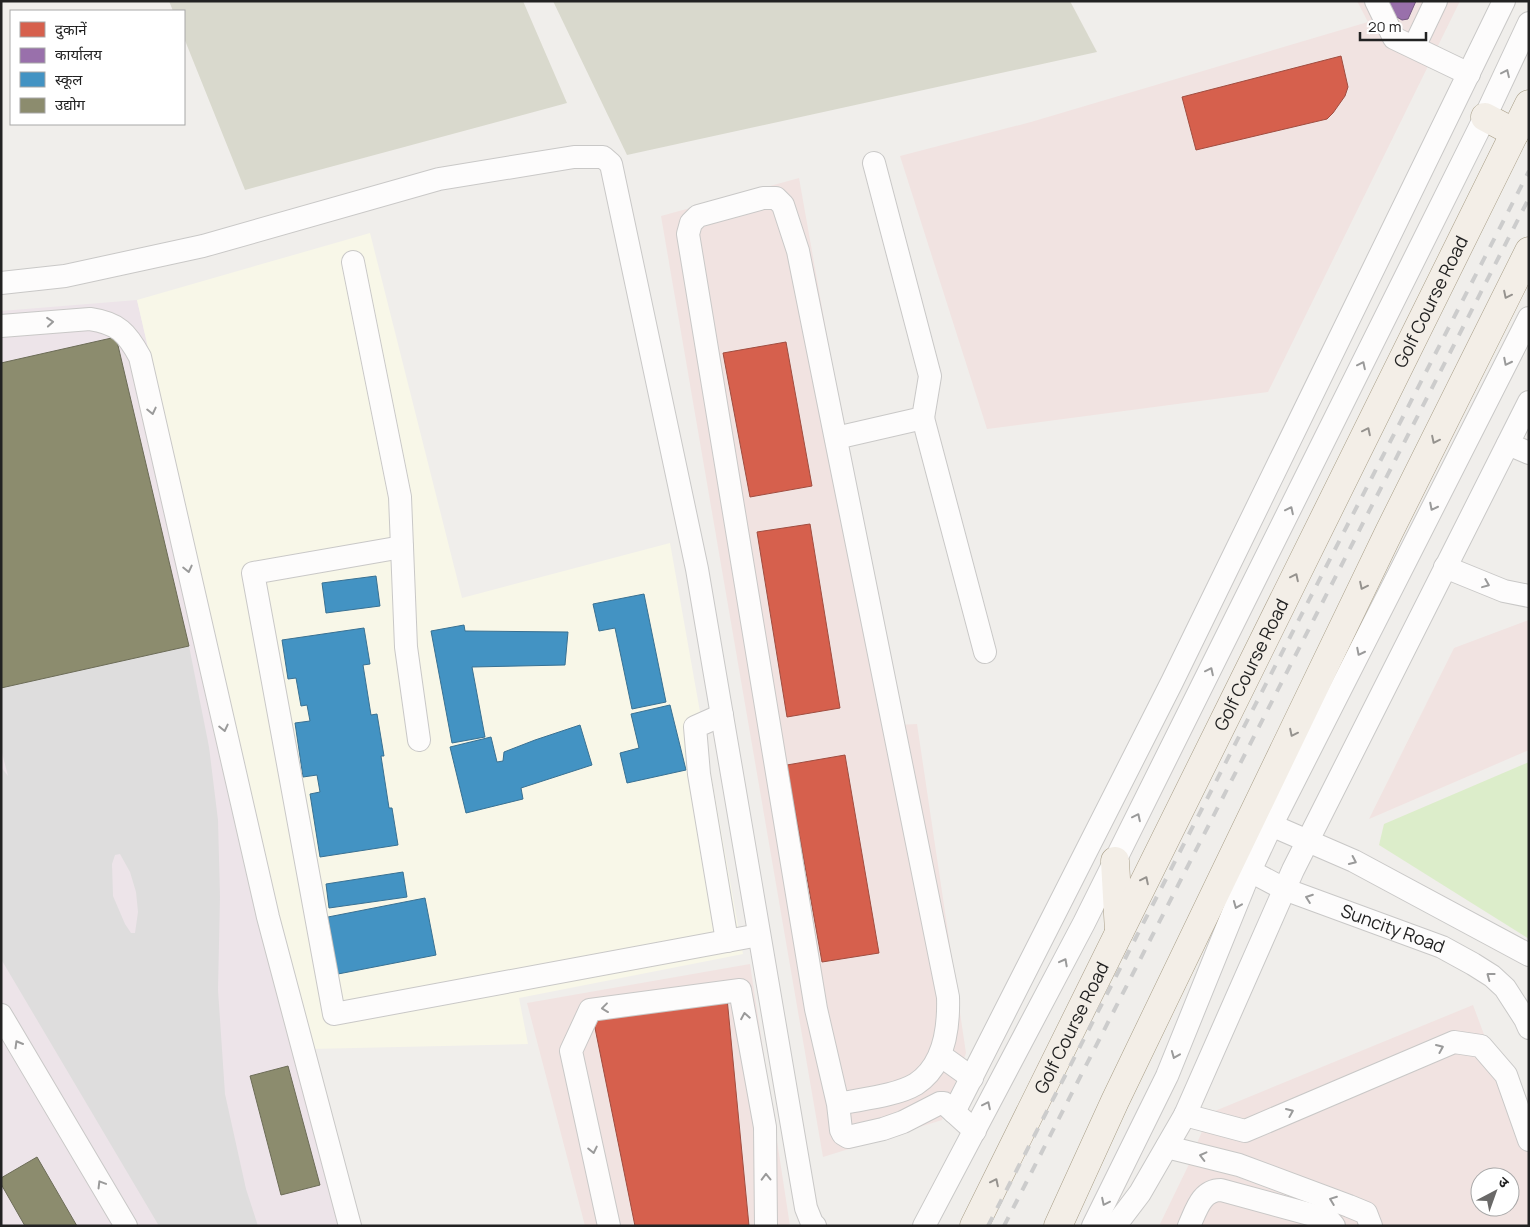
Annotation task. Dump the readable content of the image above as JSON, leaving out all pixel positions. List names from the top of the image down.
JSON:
{
  "streets": {
    "main road": ["Golf Course Road"],
    "street": ["Suncity Road"]
  },
  "legend": [
    "दुकानें",
    "कार्यालय",
    "स्कूल",
    "उद्योग"
  ],
  "scale_bar": "20 m",
  "north": "top right"
}
